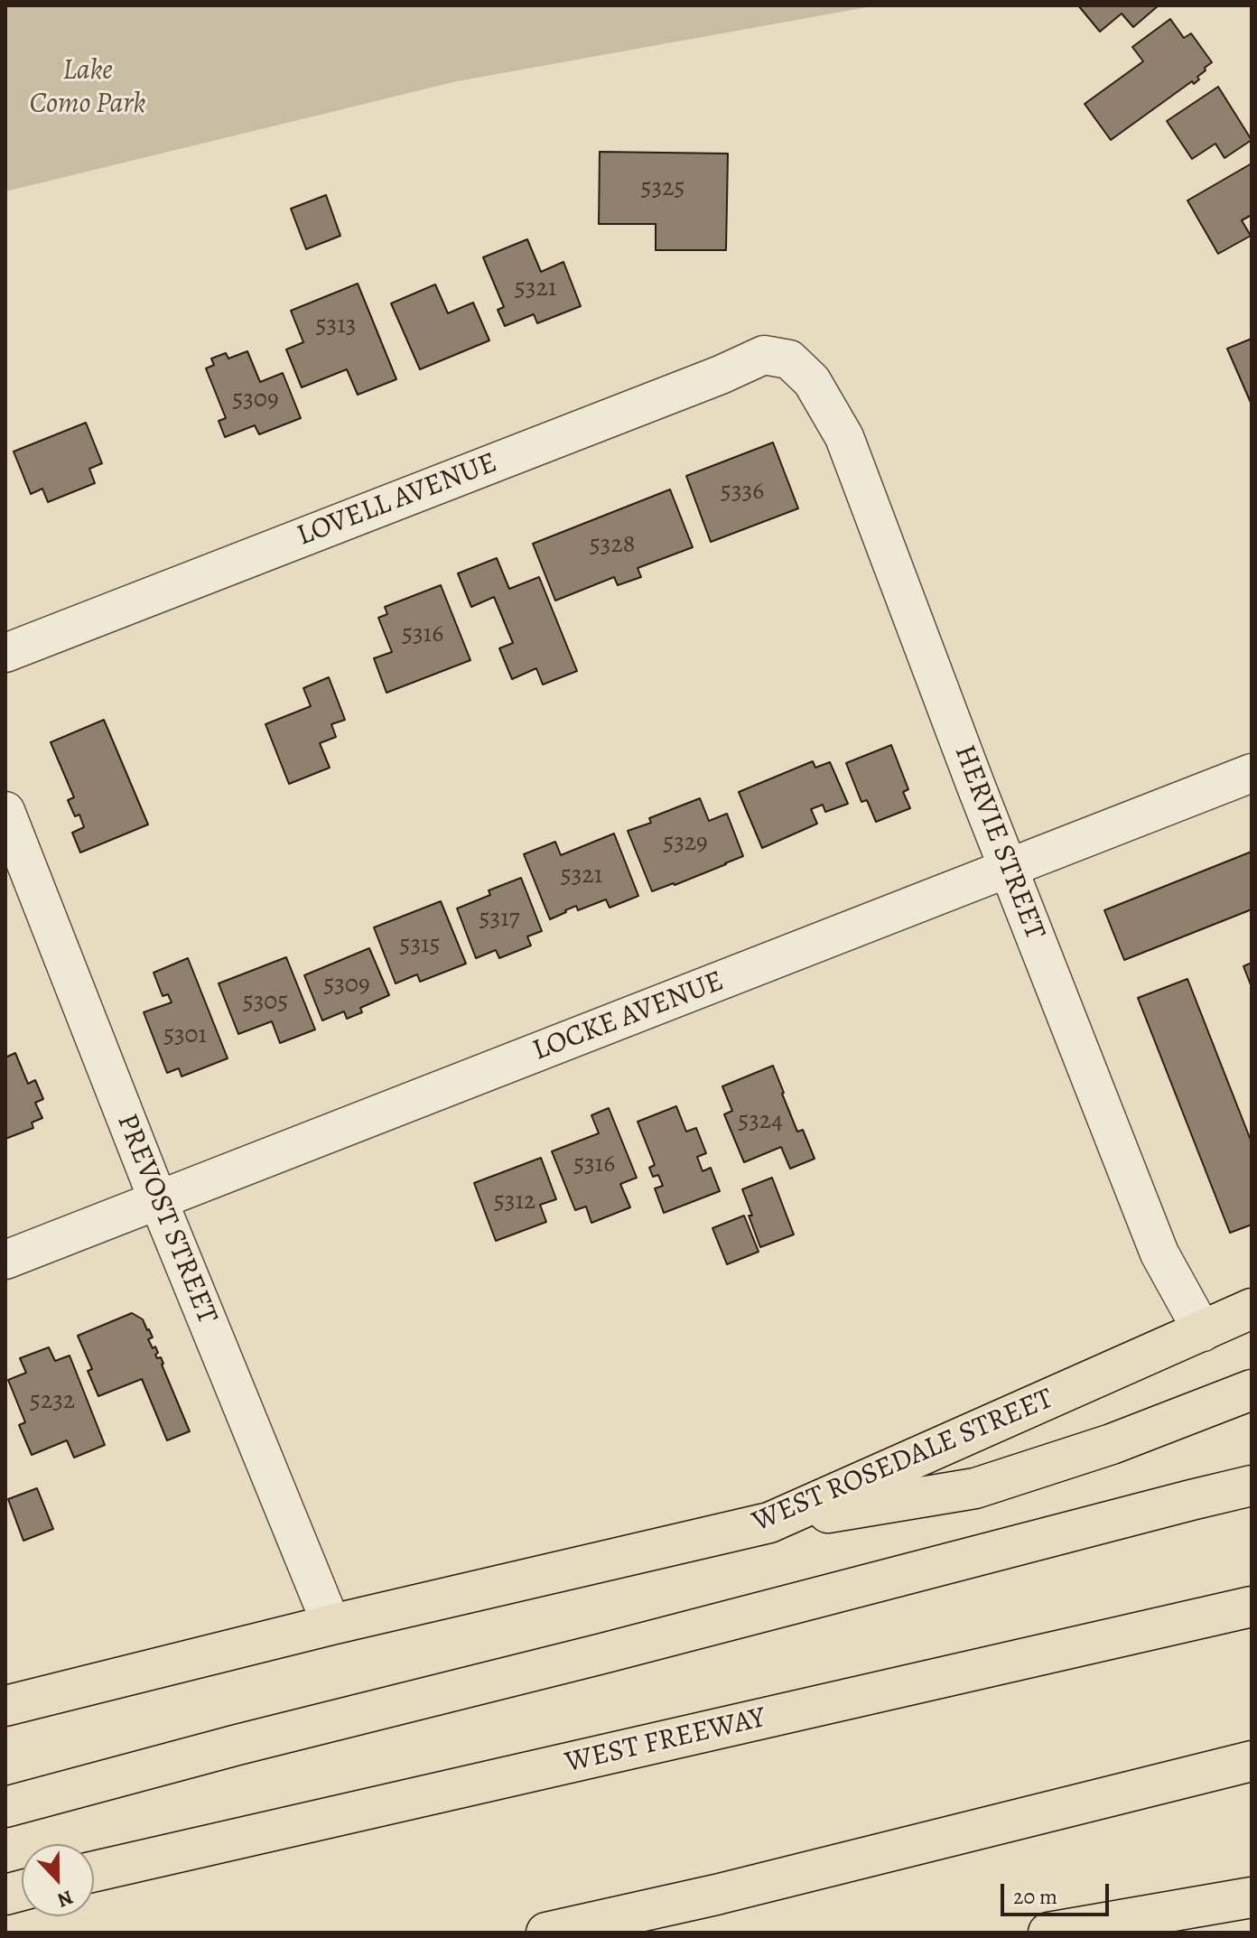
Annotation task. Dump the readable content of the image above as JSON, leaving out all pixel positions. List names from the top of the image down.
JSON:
{
  "streets": {
    "main road": ["WEST ROSEDALE STREET", "WEST FREEWAY"],
    "street": [
      "LOVELL AVENUE",
      "HERVIE STREET",
      "LOCKE AVENUE",
      "PREVOST STREET"
    ]
  },
  "crossings": [
    ["LOVELL AVENUE", "HERVIE STREET"],
    ["HERVIE STREET", "LOCKE AVENUE"],
    ["HERVIE STREET", "WEST ROSEDALE STREET"],
    ["LOCKE AVENUE", "PREVOST STREET"],
    ["PREVOST STREET", "WEST ROSEDALE STREET"]
  ],
  "parks": ["Lake Como Park"],
  "house_numbers": [
    "5325",
    "5321",
    "5313",
    "5309",
    "5336",
    "5328",
    "5316",
    "5329",
    "5321",
    "5317",
    "5315",
    "5309",
    "5305",
    "5301",
    "5324",
    "5316",
    "5312",
    "5232"
  ],
  "scale_bar": "20 m",
  "north": "bottom"
}
